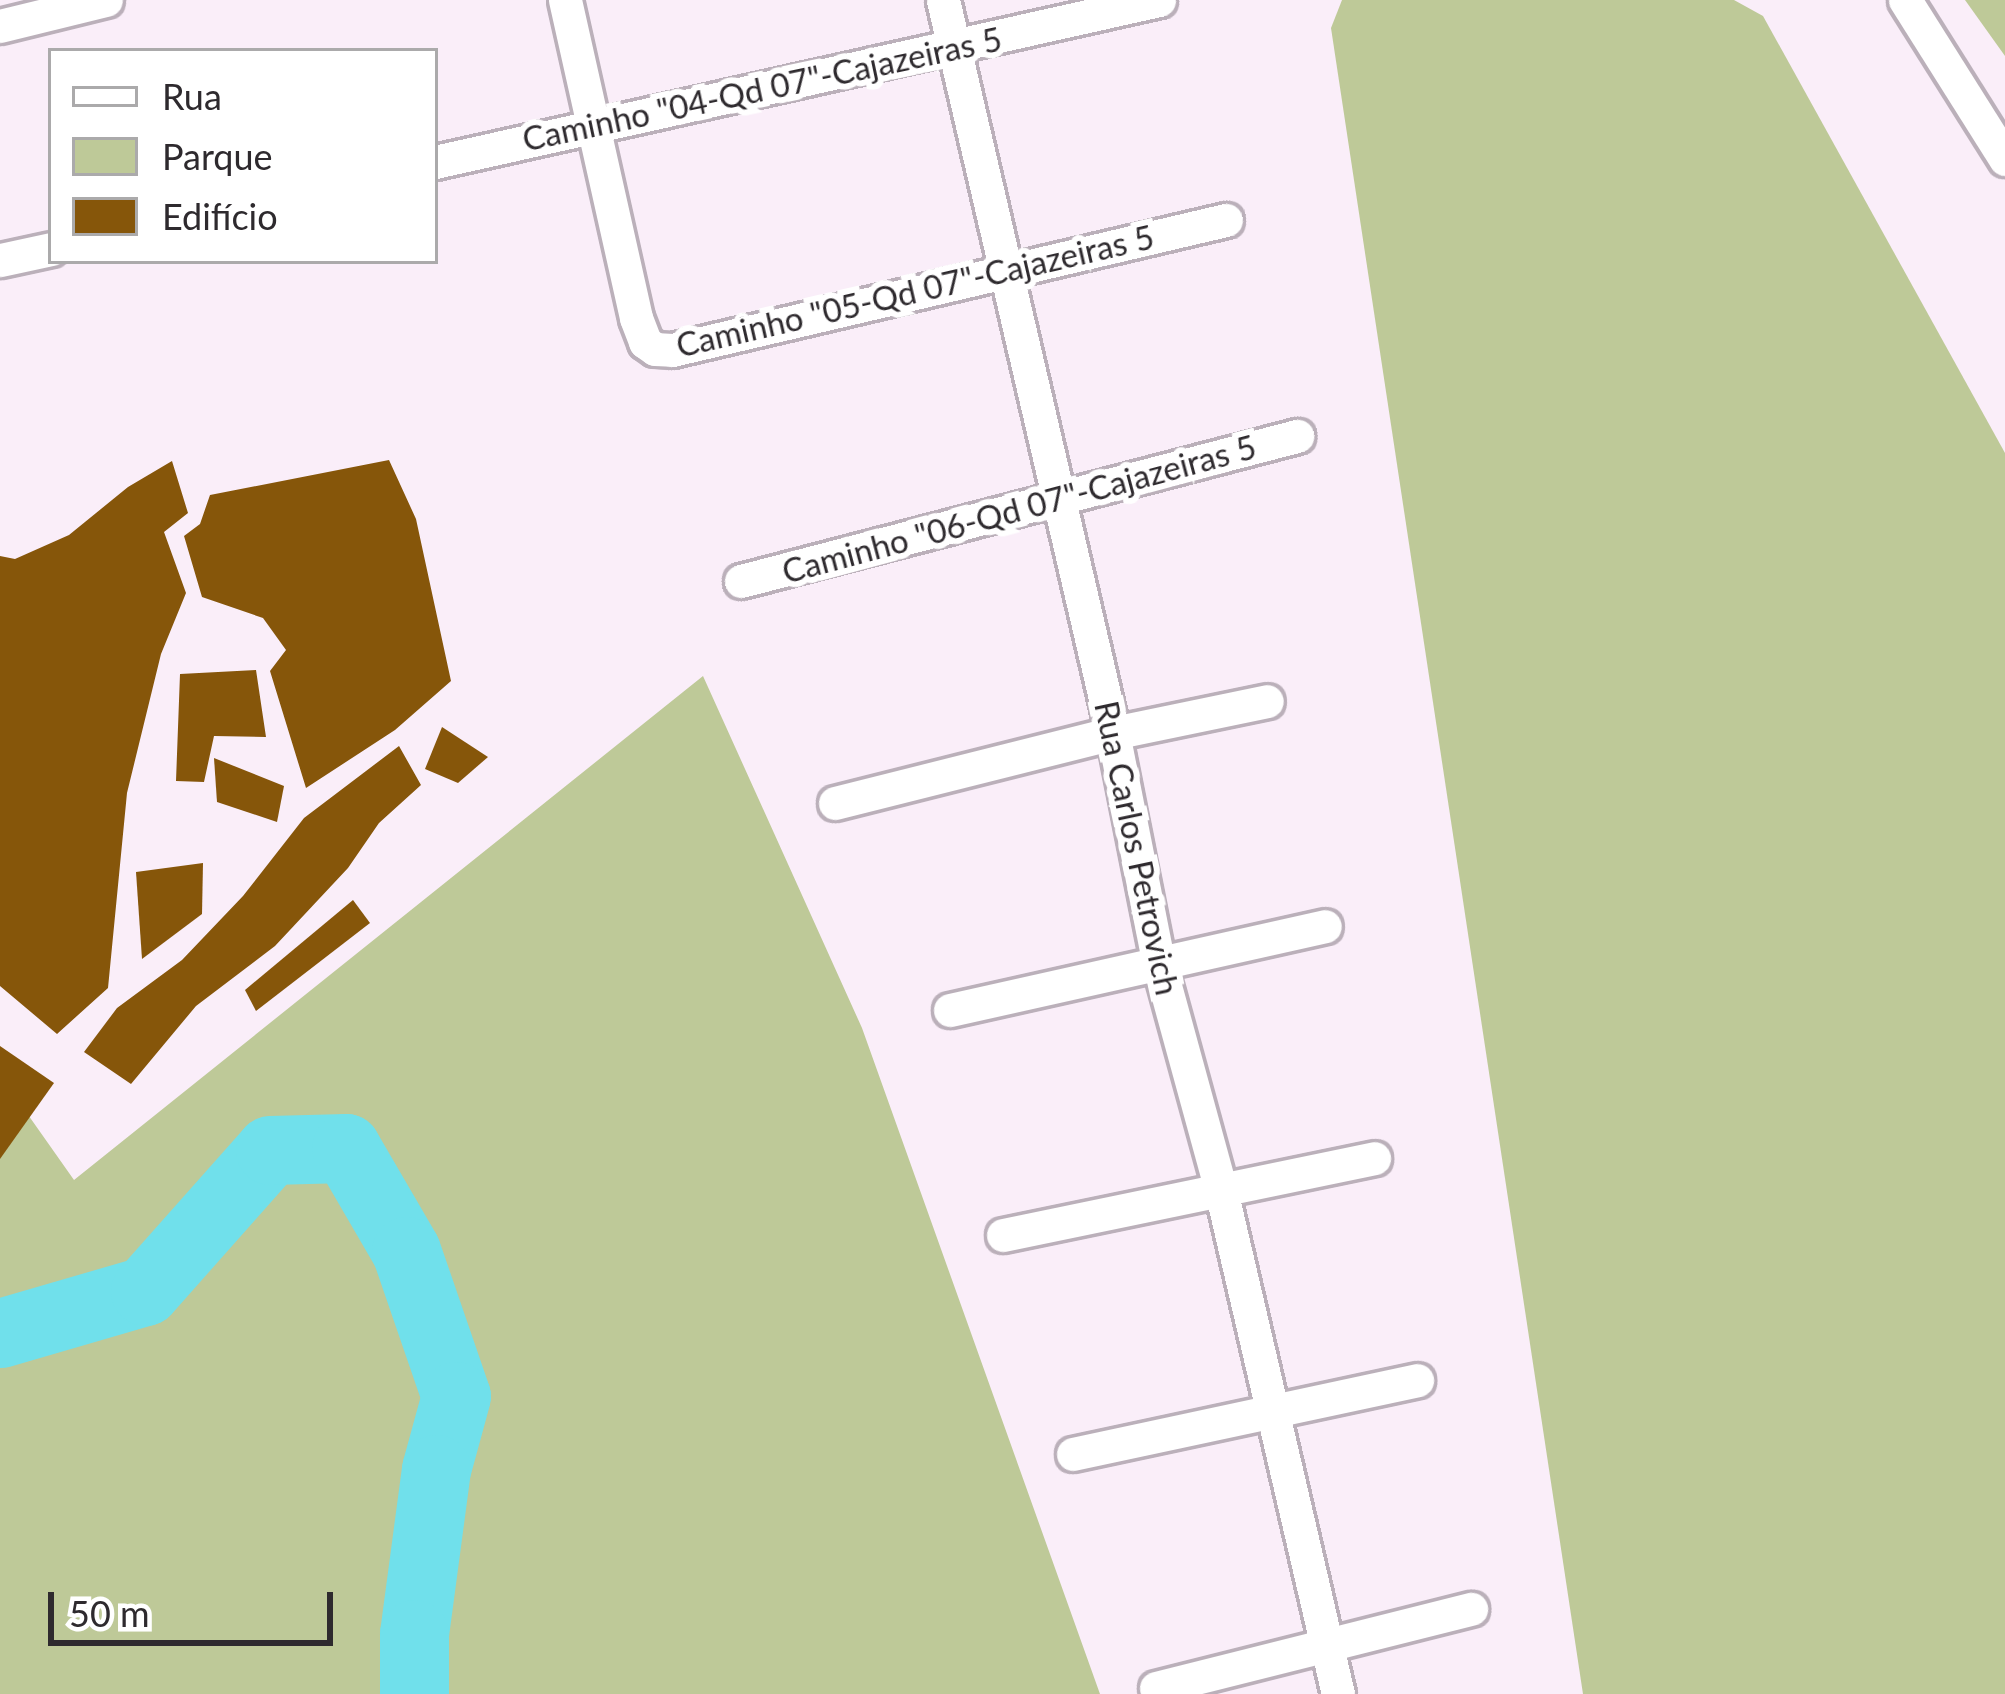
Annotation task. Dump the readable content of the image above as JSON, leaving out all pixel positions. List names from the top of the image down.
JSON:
{
  "streets": {
    "street": [
      "Caminho \"04-Qd 07\"-Cajazeiras 5",
      "Caminho \"05-Qd 07\"-Cajazeiras 5",
      "Caminho \"06-Qd 07\"-Cajazeiras 5",
      "Rua Carlos Petrovich"
    ]
  },
  "crossings": [
    ["Caminho \"04-Qd 07\"-Cajazeiras 5", "Caminho \"05-Qd 07\"-Cajazeiras 5"],
    ["Caminho \"04-Qd 07\"-Cajazeiras 5", "Rua Carlos Petrovich"],
    ["Caminho \"05-Qd 07\"-Cajazeiras 5", "Rua Carlos Petrovich"],
    ["Caminho \"06-Qd 07\"-Cajazeiras 5", "Rua Carlos Petrovich"]
  ],
  "legend": ["Rua", "Parque", "Edifício"],
  "scale_bar": "50 m"
}
